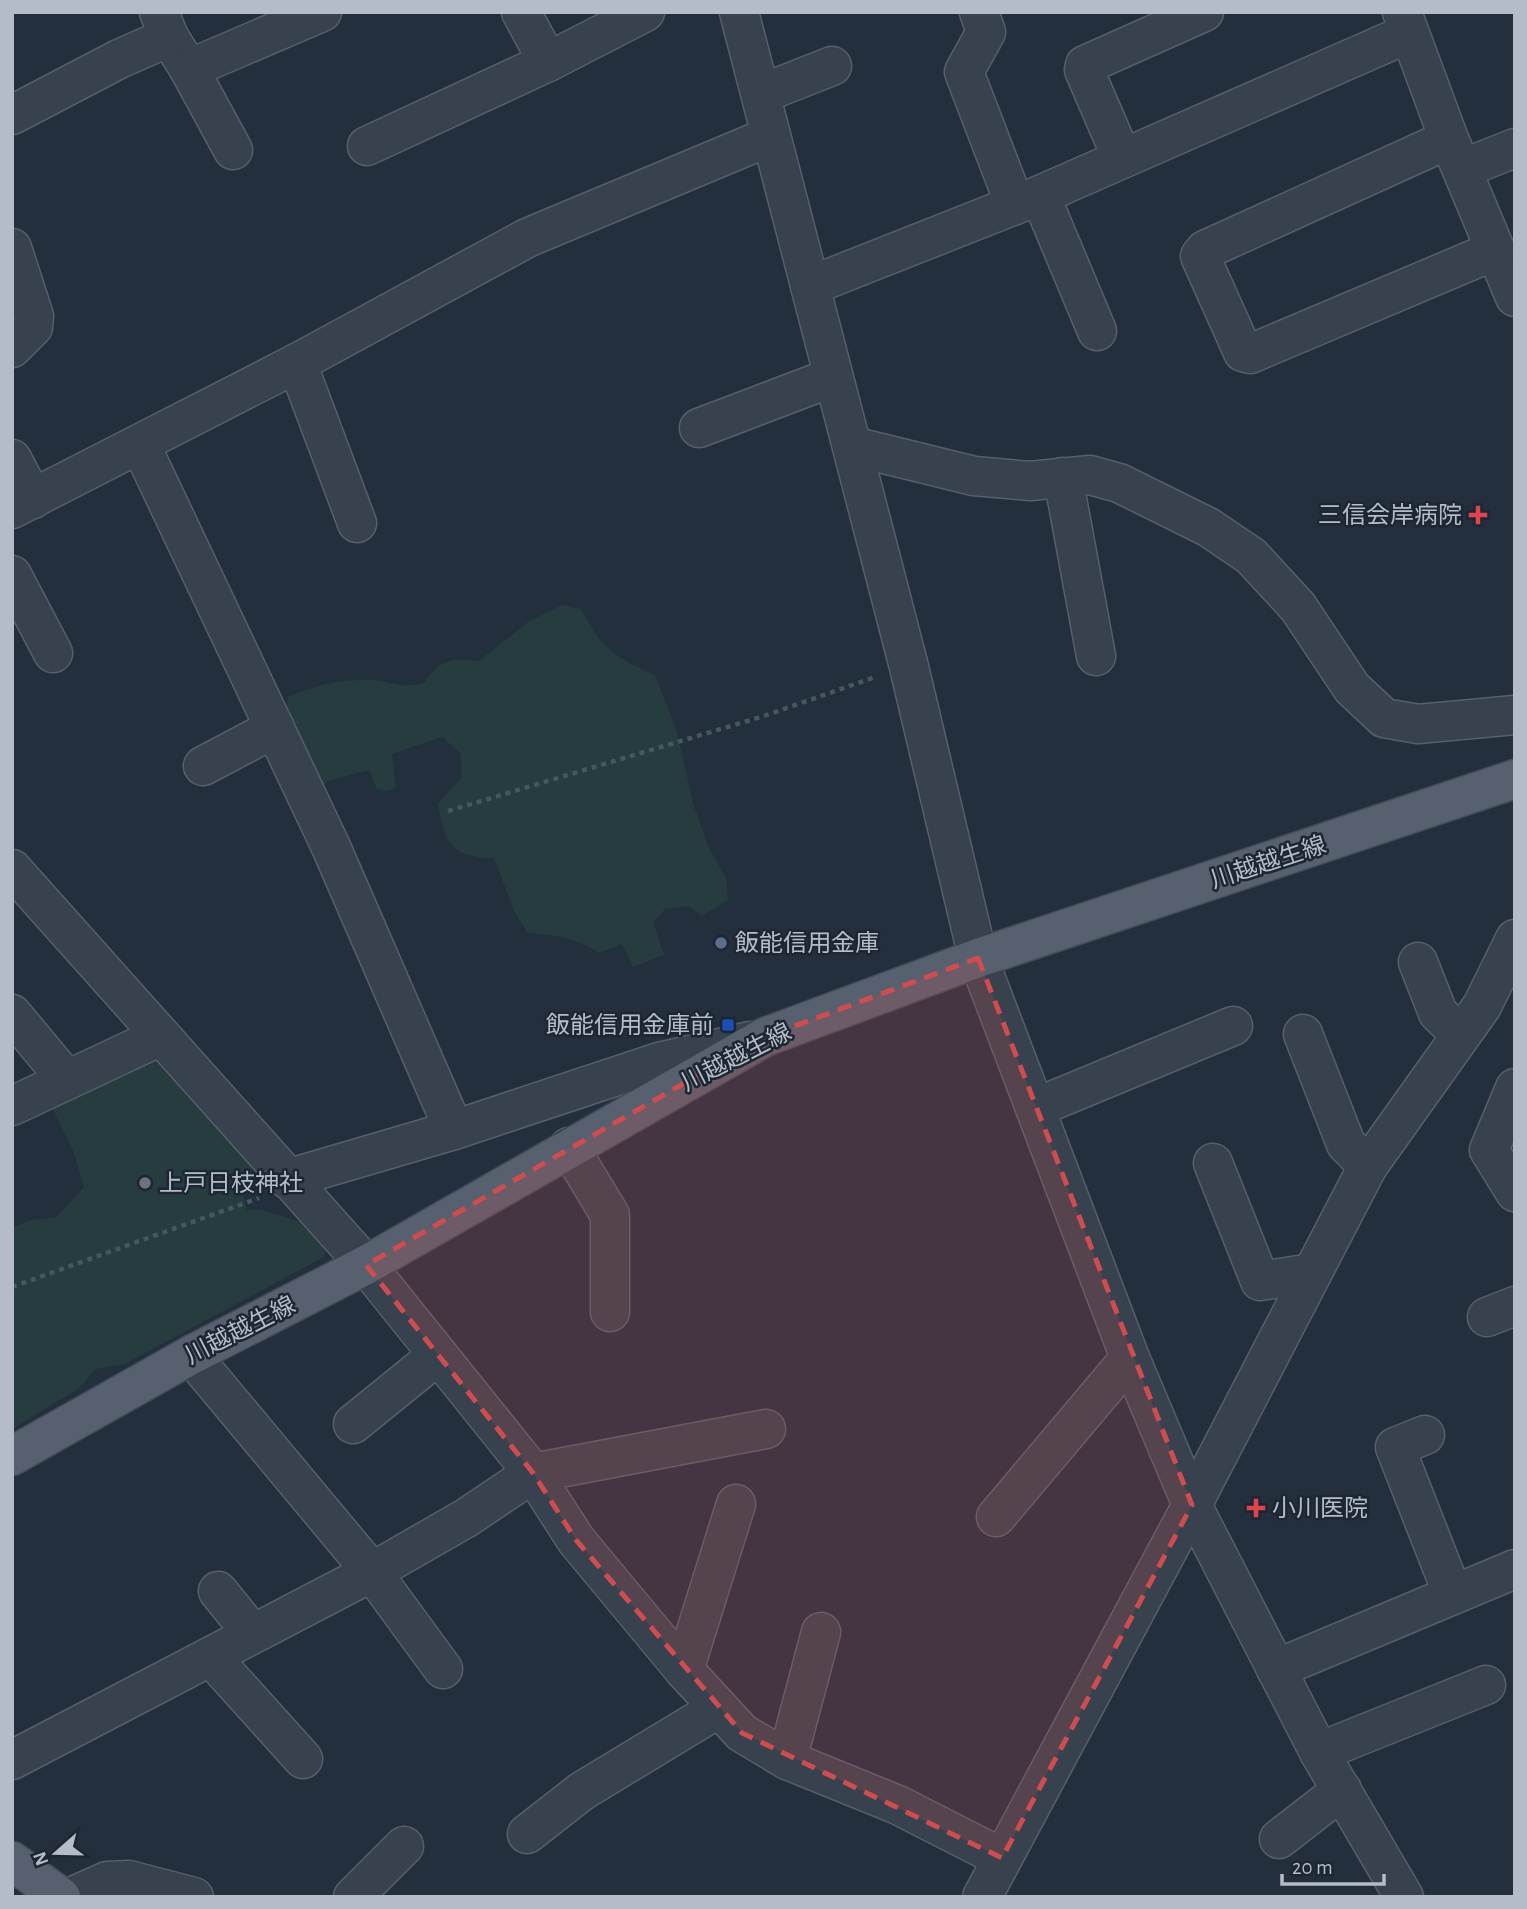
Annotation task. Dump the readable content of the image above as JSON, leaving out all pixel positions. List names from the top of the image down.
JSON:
{
  "streets": {
    "main road": ["川越越生線"]
  },
  "places": {
    "health": ["三信会岸病院", "小川医院"],
    "other": ["飯能信用金庫", "上戸日枝神社"],
    "transit": ["飯能信用金庫前"]
  },
  "scale_bar": "20 m",
  "north": "left"
}
